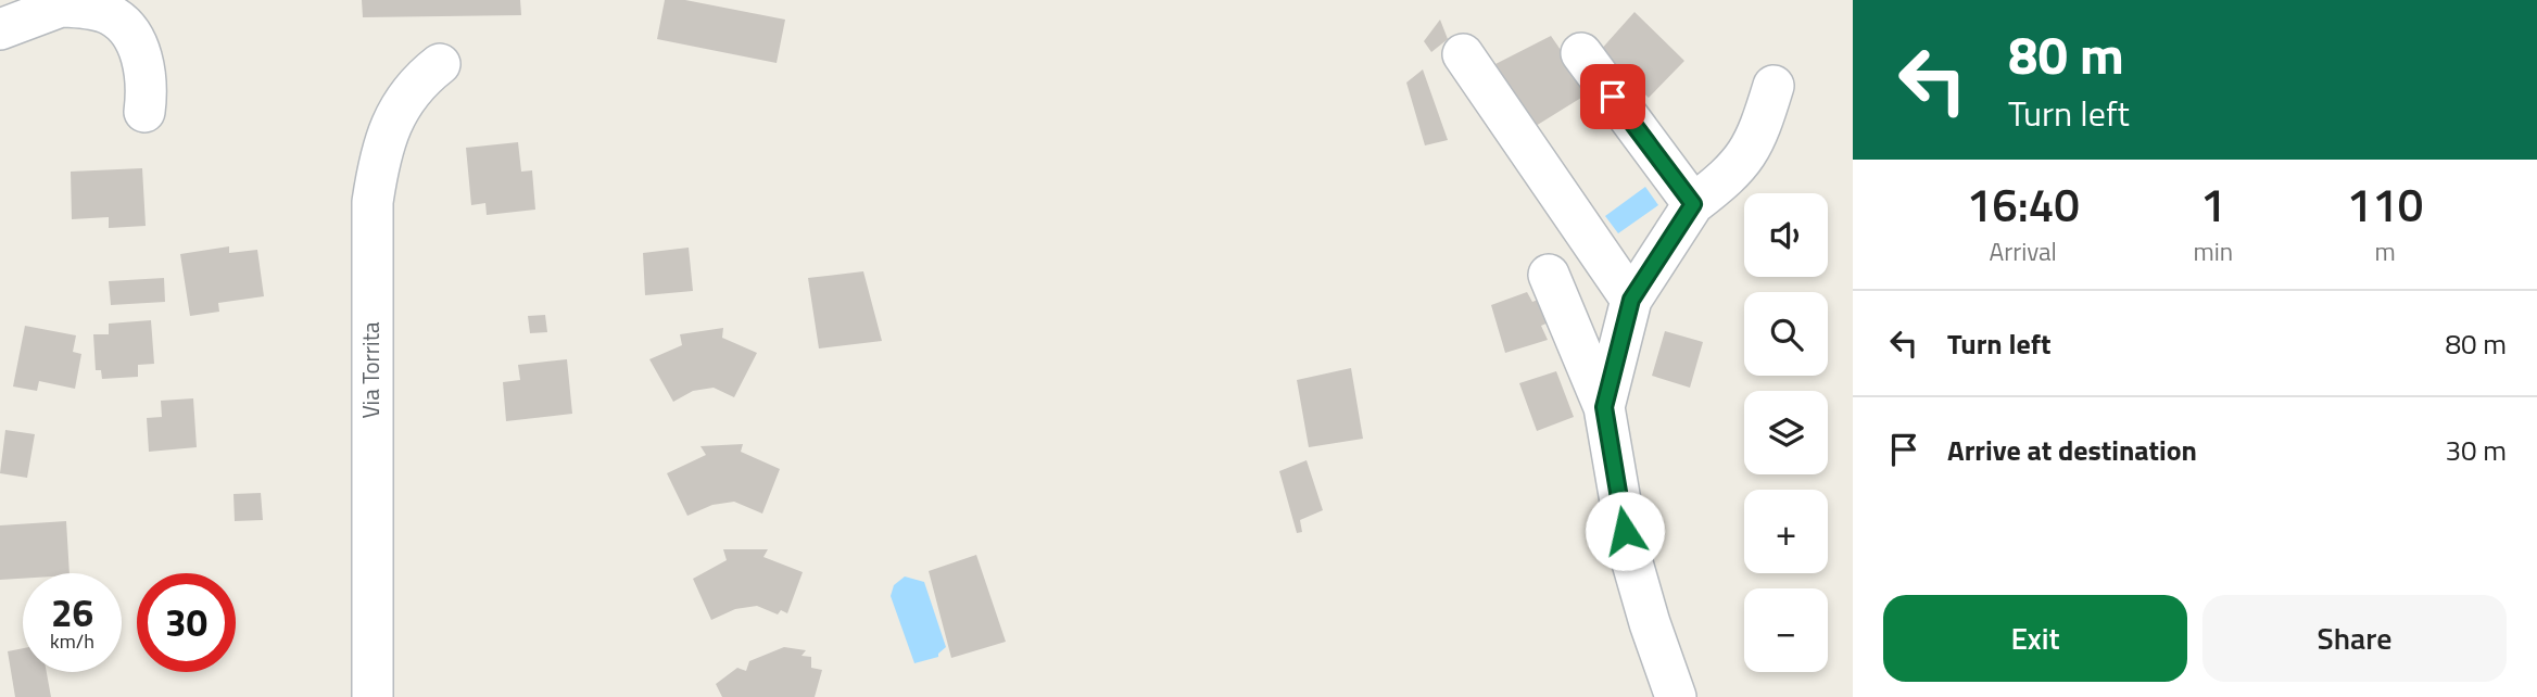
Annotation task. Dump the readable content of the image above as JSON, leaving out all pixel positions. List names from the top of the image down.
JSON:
{
  "streets": {
    "street": ["Via Torrita"]
  },
  "page": {
    "turn": ["80 m", "Turn left"],
    "eta": [
      "16:40",
      "Arrival",
      "1",
      "min",
      "110",
      "m"
    ],
    "map_buttons": ["+", "−"],
    "list": [
      {
        "name": "Turn left",
        "value": "80 m"
      },
      {
        "name": "Arrive at destination",
        "value": "30 m"
      }
    ],
    "speed": "26 km/h",
    "limit": "30",
    "buttons": ["Exit", "Share"]
  }
}
